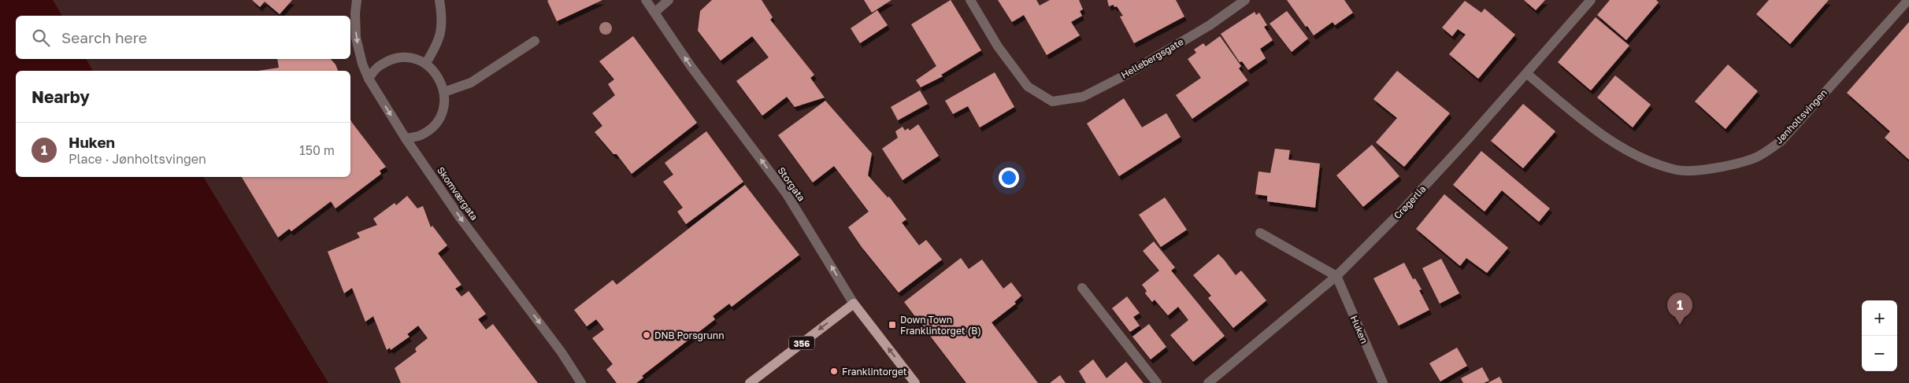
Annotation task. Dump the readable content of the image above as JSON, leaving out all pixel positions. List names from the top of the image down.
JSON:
{
  "streets": {
    "main road": ["Storgata", "356"],
    "street": [
      "Hellebergsgate",
      "Jønholtsvingen",
      "Skomværgata",
      "Crøgerlia",
      "Huken"
    ]
  },
  "crossings": [
    ["Jønholtsvingen", "Crøgerlia"],
    ["Storgata", "356"],
    ["Crøgerlia", "Huken"]
  ],
  "one_way": ["Storgata", "Skomværgata"],
  "places": {
    "transit": ["Down Town Franklintorget (B)"],
    "other": ["DNB Porsgrunn", "Franklintorget"]
  },
  "page": {
    "search": "Search here",
    "heading": "Nearby",
    "list": [
      {
        "mark": "1",
        "name": "Huken",
        "note": "Place · Jønholtsvingen",
        "value": "150 m"
      }
    ],
    "pins": "1",
    "map_buttons": ["+", "−"]
  }
}
